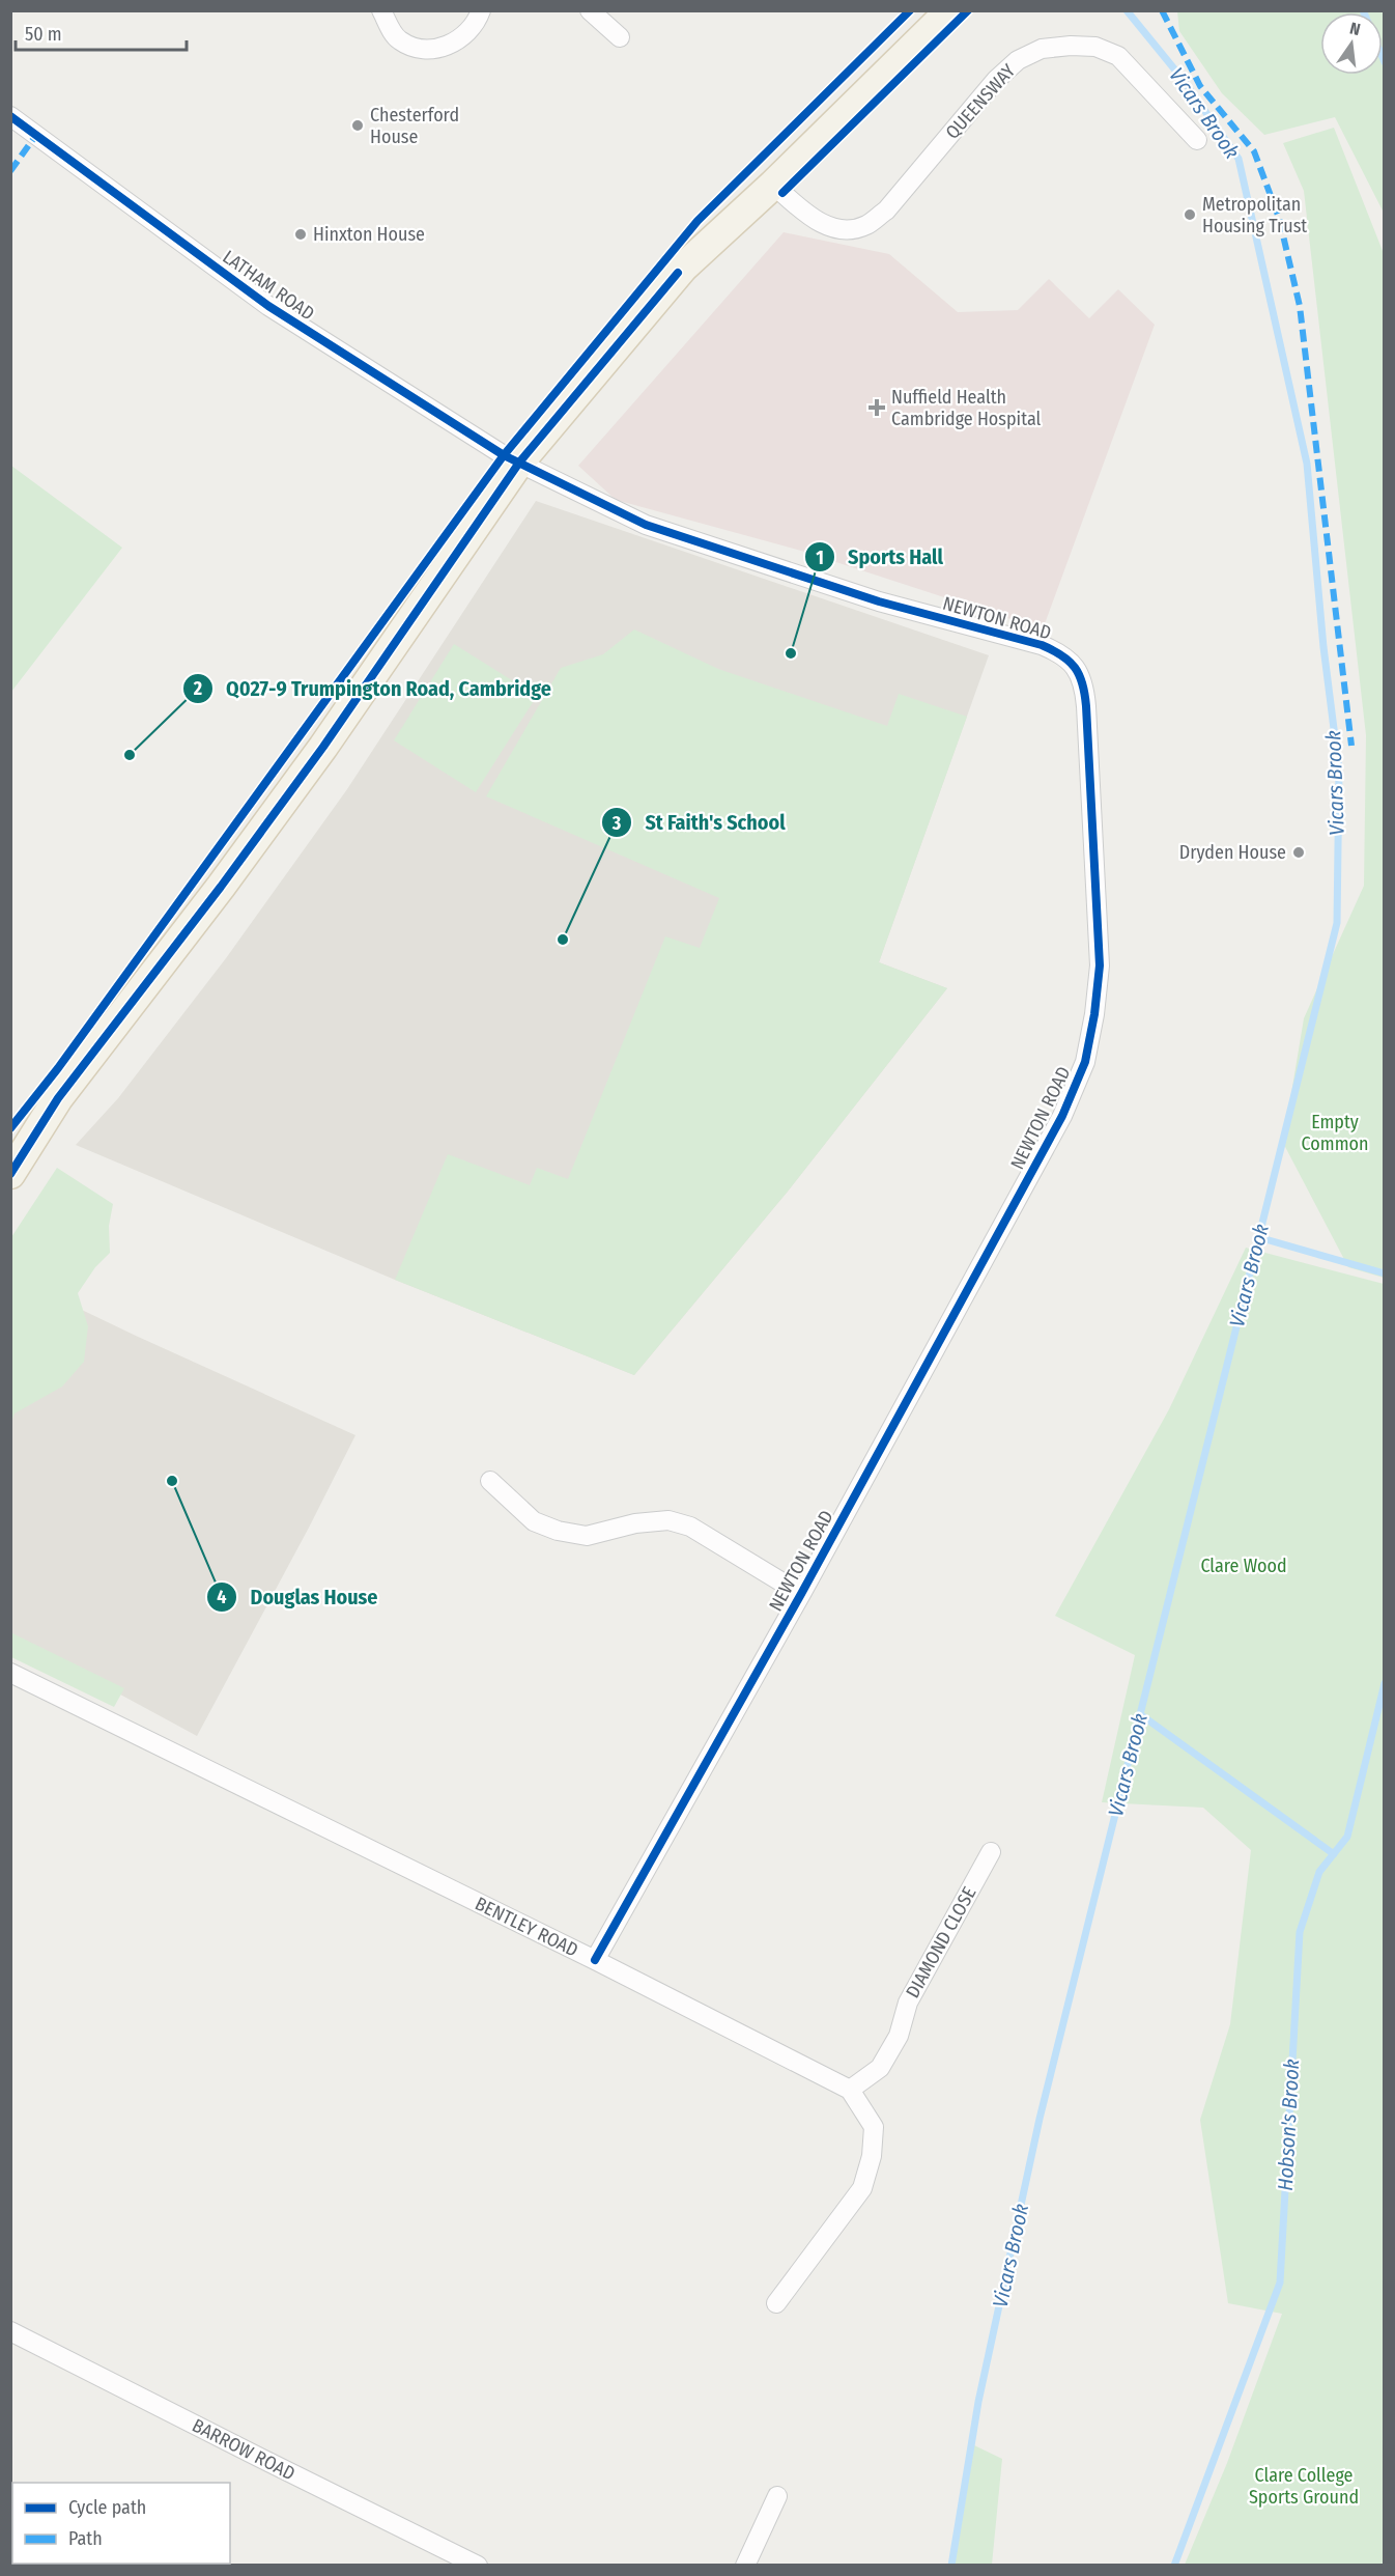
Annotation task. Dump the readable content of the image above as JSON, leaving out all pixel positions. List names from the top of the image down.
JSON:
{
  "streets": {
    "street": [
      "QUEENSWAY",
      "LATHAM ROAD",
      "NEWTON ROAD",
      "BENTLEY ROAD",
      "DIAMOND CLOSE",
      "BARROW ROAD"
    ]
  },
  "crossings": [
    ["LATHAM ROAD", "NEWTON ROAD"],
    ["NEWTON ROAD", "BENTLEY ROAD"],
    ["BENTLEY ROAD", "DIAMOND CLOSE"]
  ],
  "water": ["Vicars Brook", "Hobson's Brook"],
  "parks": ["Empty Common", "Clare Wood", "Clare College Sports Ground"],
  "places": {
    "other": [
      "Chesterford House",
      "Metropolitan Housing Trust",
      "Hinxton House",
      "Sports Hall",
      "Q027-9 Trumpington Road, Cambridge",
      "Dryden House",
      "St Faith's School",
      "Douglas House"
    ],
    "health": ["Nuffield Health Cambridge Hospital"]
  },
  "legend": ["Cycle path", "Path"],
  "scale_bar": "50 m",
  "north": "top"
}
